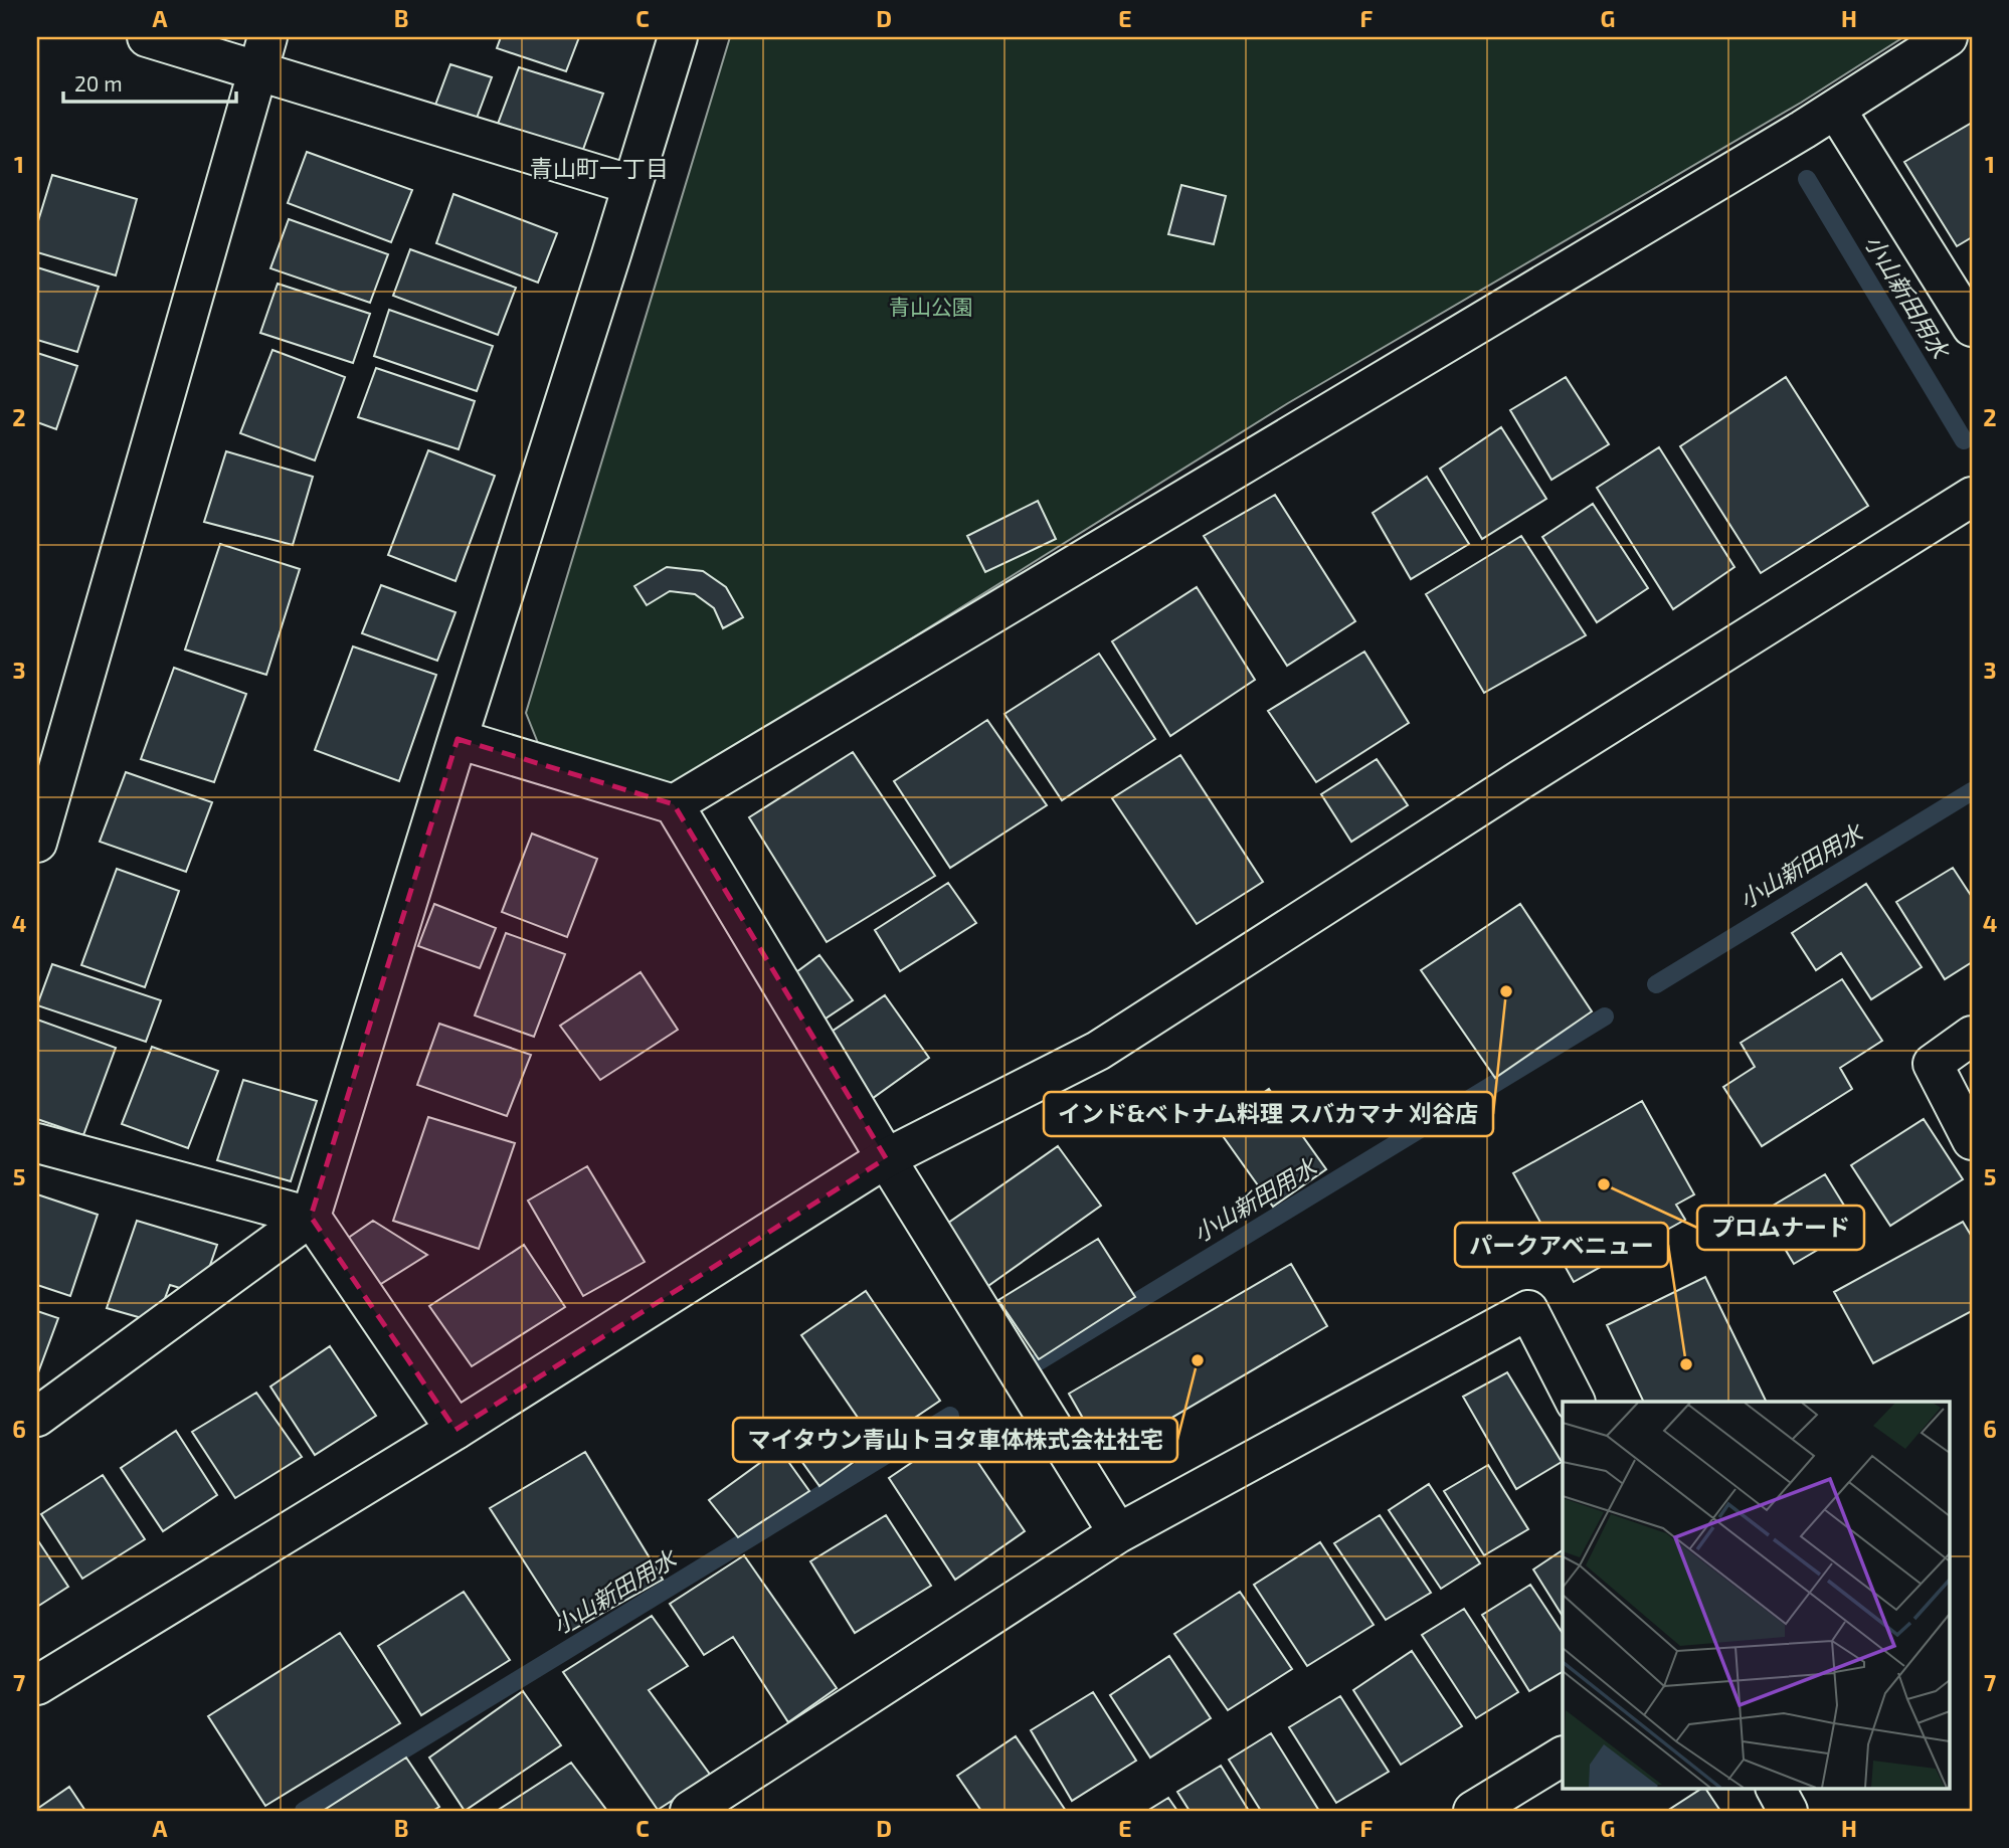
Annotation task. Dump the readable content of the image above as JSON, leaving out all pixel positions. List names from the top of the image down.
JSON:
{
  "districts": ["青山町一丁目"],
  "water": ["小山新田用水"],
  "parks": ["青山公園"],
  "places": [
    "インド&ベトナム料理 スバカマナ 刈谷店",
    "プロムナード",
    "マイタウン青山トヨタ車体株式会社社宅",
    "パークアベニュー"
  ],
  "scale_bar": "20 m",
  "grid": {
    "columns": [
      "A",
      "B",
      "C",
      "D",
      "E",
      "F",
      "G",
      "H"
    ],
    "rows": [
      "1",
      "2",
      "3",
      "4",
      "5",
      "6",
      "7"
    ]
  }
}
